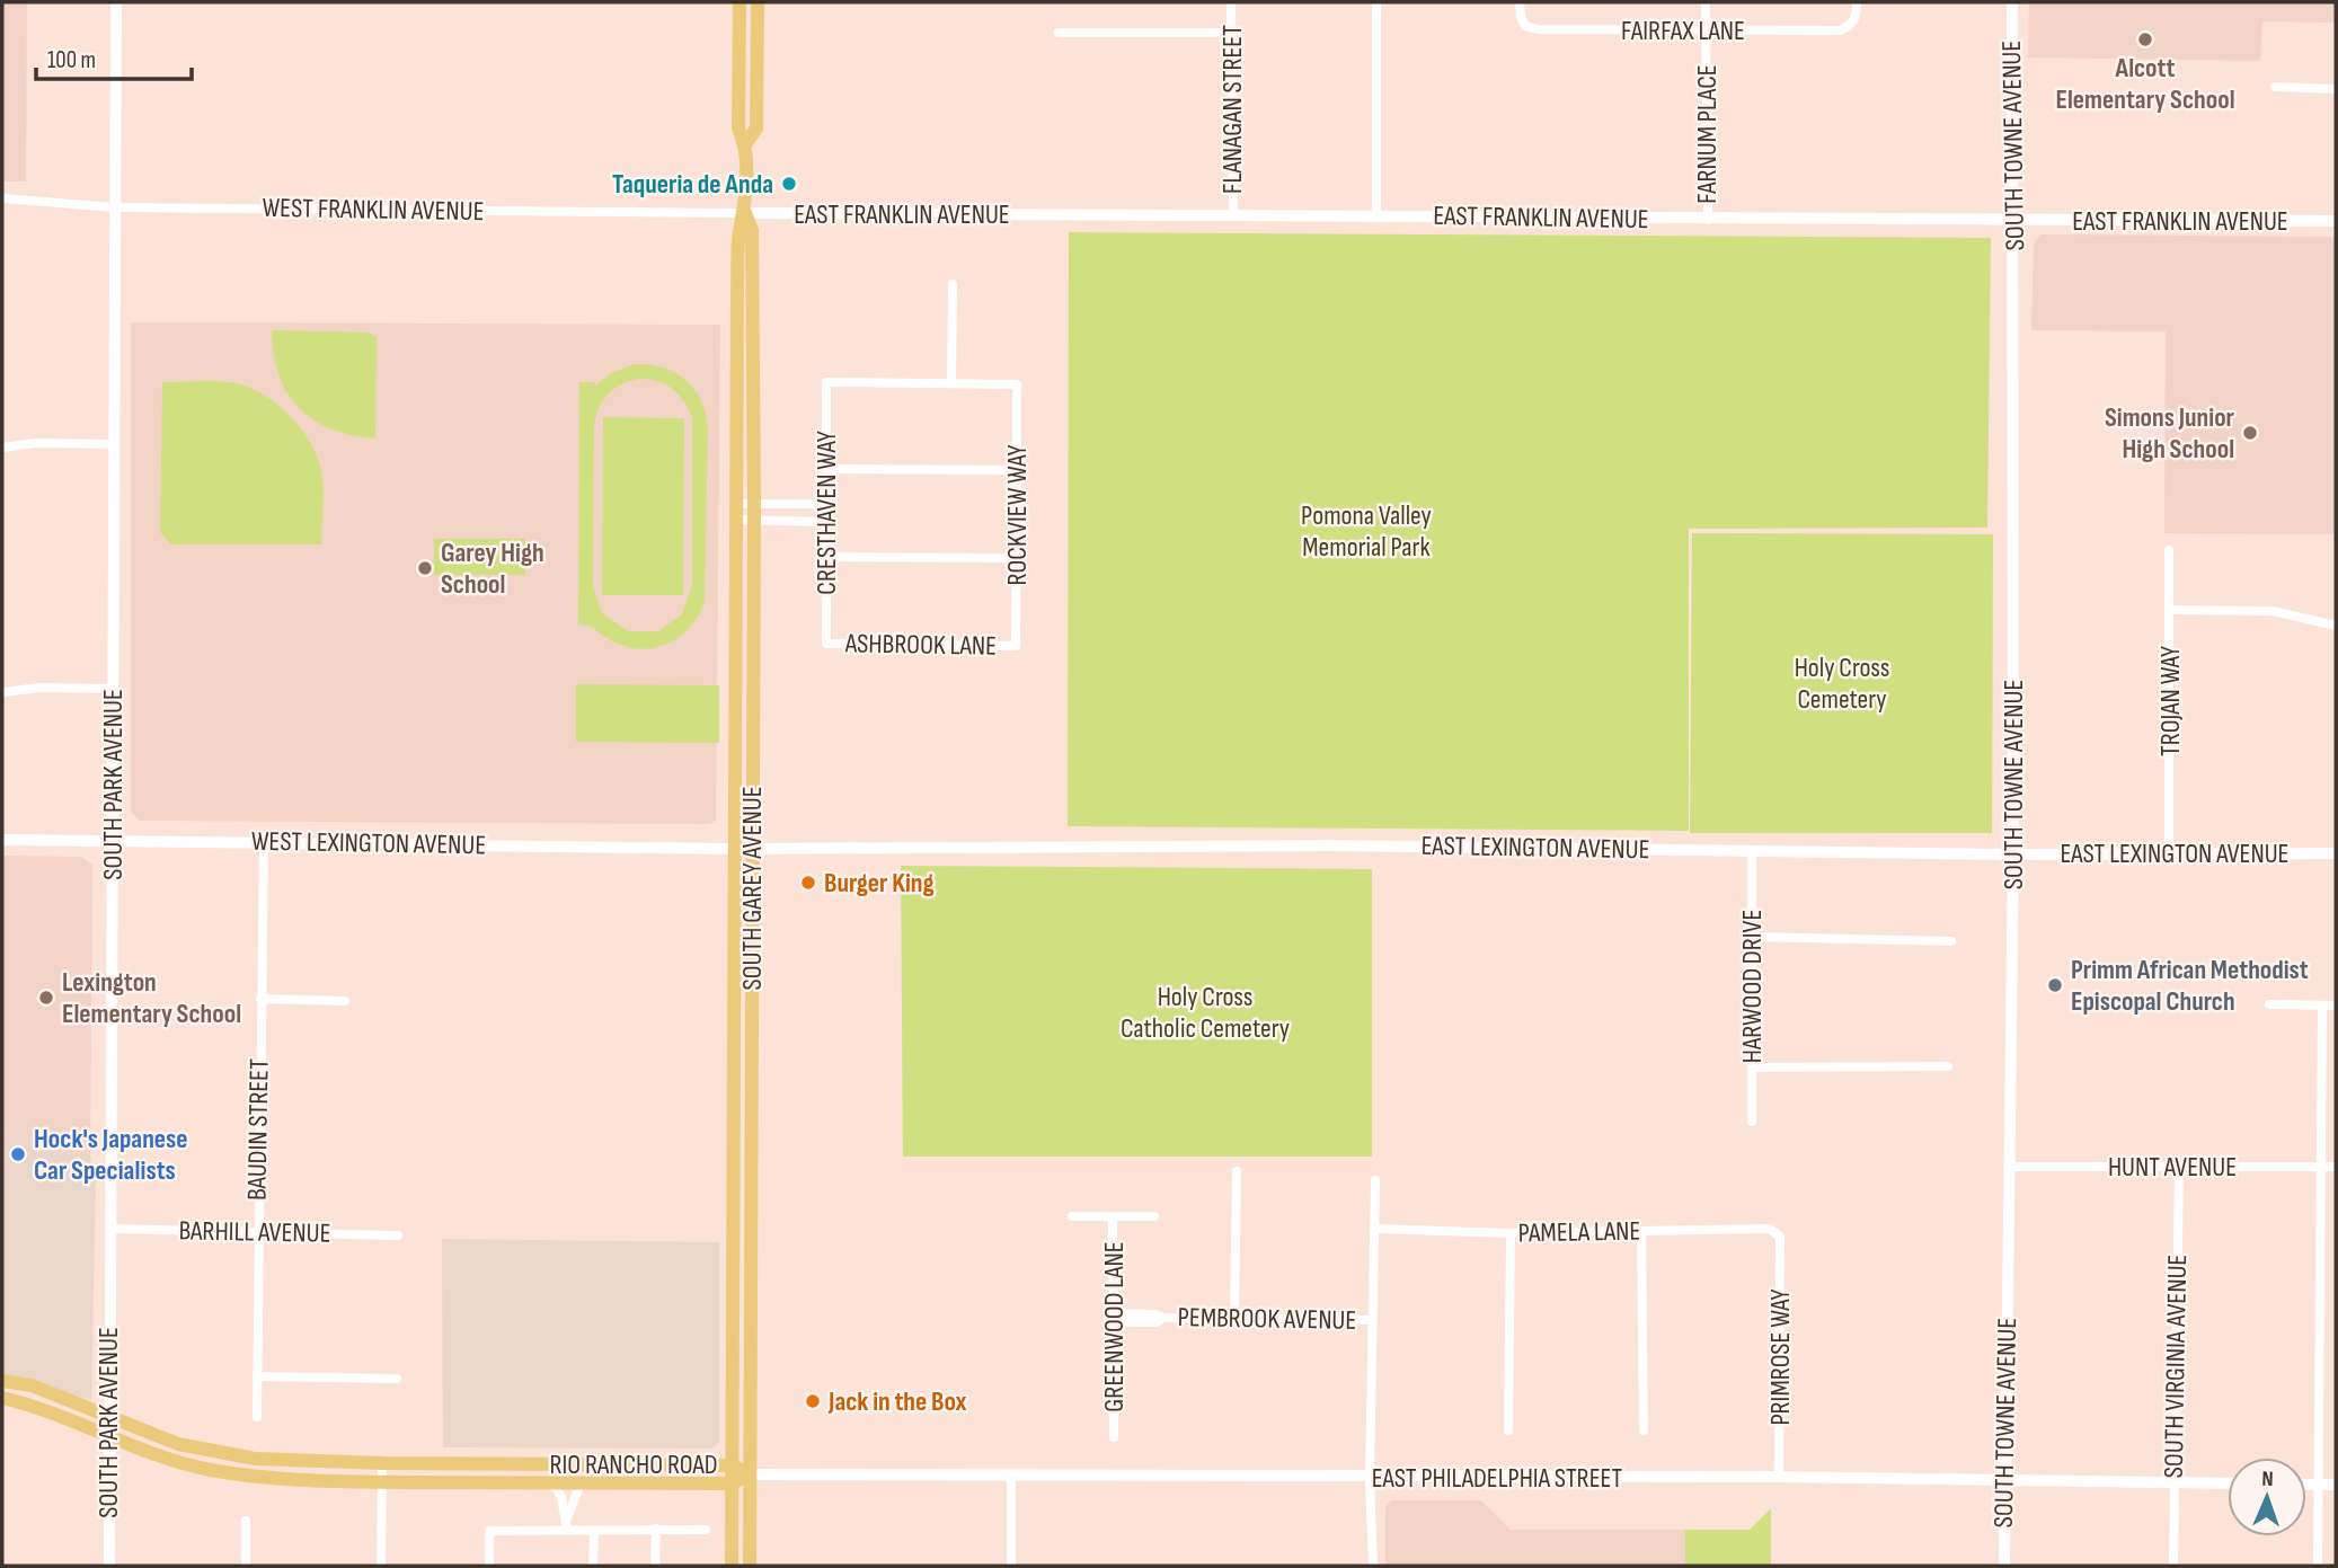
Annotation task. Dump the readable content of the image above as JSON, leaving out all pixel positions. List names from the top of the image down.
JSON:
{
  "streets": {
    "main road": ["SOUTH GAREY AVENUE", "RIO RANCHO ROAD"],
    "street": [
      "FAIRFAX LANE",
      "FLANAGAN STREET",
      "FARNUM PLACE",
      "SOUTH TOWNE AVENUE",
      "WEST FRANKLIN AVENUE",
      "EAST FRANKLIN AVENUE",
      "CRESTHAVEN WAY",
      "ROCKVIEW WAY",
      "ASHBROOK LANE",
      "TROJAN WAY",
      "SOUTH PARK AVENUE",
      "WEST LEXINGTON AVENUE",
      "EAST LEXINGTON AVENUE",
      "HARWOOD DRIVE",
      "BAUDIN STREET",
      "HUNT AVENUE",
      "BARHILL AVENUE",
      "PAMELA LANE",
      "PEMBROOK AVENUE",
      "GREENWOOD LANE",
      "PRIMROSE WAY",
      "SOUTH VIRGINIA AVENUE",
      "EAST PHILADELPHIA STREET"
    ]
  },
  "crossings": [
    ["FAIRFAX LANE", "FARNUM PLACE"],
    ["FLANAGAN STREET", "EAST FRANKLIN AVENUE"],
    ["FARNUM PLACE", "EAST FRANKLIN AVENUE"],
    ["SOUTH TOWNE AVENUE", "EAST FRANKLIN AVENUE"],
    ["SOUTH TOWNE AVENUE", "EAST LEXINGTON AVENUE"],
    ["SOUTH TOWNE AVENUE", "HUNT AVENUE"],
    ["SOUTH TOWNE AVENUE", "EAST PHILADELPHIA STREET"],
    ["WEST FRANKLIN AVENUE", "EAST FRANKLIN AVENUE"],
    ["WEST FRANKLIN AVENUE", "SOUTH PARK AVENUE"],
    ["WEST FRANKLIN AVENUE", "SOUTH GAREY AVENUE"],
    ["EAST FRANKLIN AVENUE", "SOUTH GAREY AVENUE"],
    ["CRESTHAVEN WAY", "ROCKVIEW WAY"],
    ["CRESTHAVEN WAY", "ASHBROOK LANE"],
    ["ROCKVIEW WAY", "ASHBROOK LANE"],
    ["TROJAN WAY", "EAST LEXINGTON AVENUE"],
    ["SOUTH PARK AVENUE", "WEST LEXINGTON AVENUE"],
    ["SOUTH PARK AVENUE", "BARHILL AVENUE"],
    ["SOUTH PARK AVENUE", "RIO RANCHO ROAD"],
    ["WEST LEXINGTON AVENUE", "EAST LEXINGTON AVENUE"],
    ["WEST LEXINGTON AVENUE", "SOUTH GAREY AVENUE"],
    ["WEST LEXINGTON AVENUE", "BAUDIN STREET"],
    ["EAST LEXINGTON AVENUE", "SOUTH GAREY AVENUE"],
    ["EAST LEXINGTON AVENUE", "HARWOOD DRIVE"],
    ["SOUTH GAREY AVENUE", "RIO RANCHO ROAD"],
    ["SOUTH GAREY AVENUE", "EAST PHILADELPHIA STREET"],
    ["BAUDIN STREET", "BARHILL AVENUE"],
    ["HUNT AVENUE", "SOUTH VIRGINIA AVENUE"],
    ["PAMELA LANE", "PRIMROSE WAY"],
    ["PEMBROOK AVENUE", "GREENWOOD LANE"],
    ["PRIMROSE WAY", "EAST PHILADELPHIA STREET"],
    ["SOUTH VIRGINIA AVENUE", "EAST PHILADELPHIA STREET"],
    ["RIO RANCHO ROAD", "EAST PHILADELPHIA STREET"]
  ],
  "parks": ["Pomona Valley Memorial Park", "Holy Cross Cemetery", "Holy Cross Catholic Cemetery"],
  "places": [
    "Alcott Elementary School",
    "Taqueria de Anda",
    "Simons Junior High School",
    "Garey High School",
    "Burger King",
    "Primm African Methodist Episcopal Church",
    "Lexington Elementary School",
    "Hock's Japanese Car Specialists",
    "Jack in the Box"
  ],
  "scale_bar": "100 m",
  "north": "top"
}
